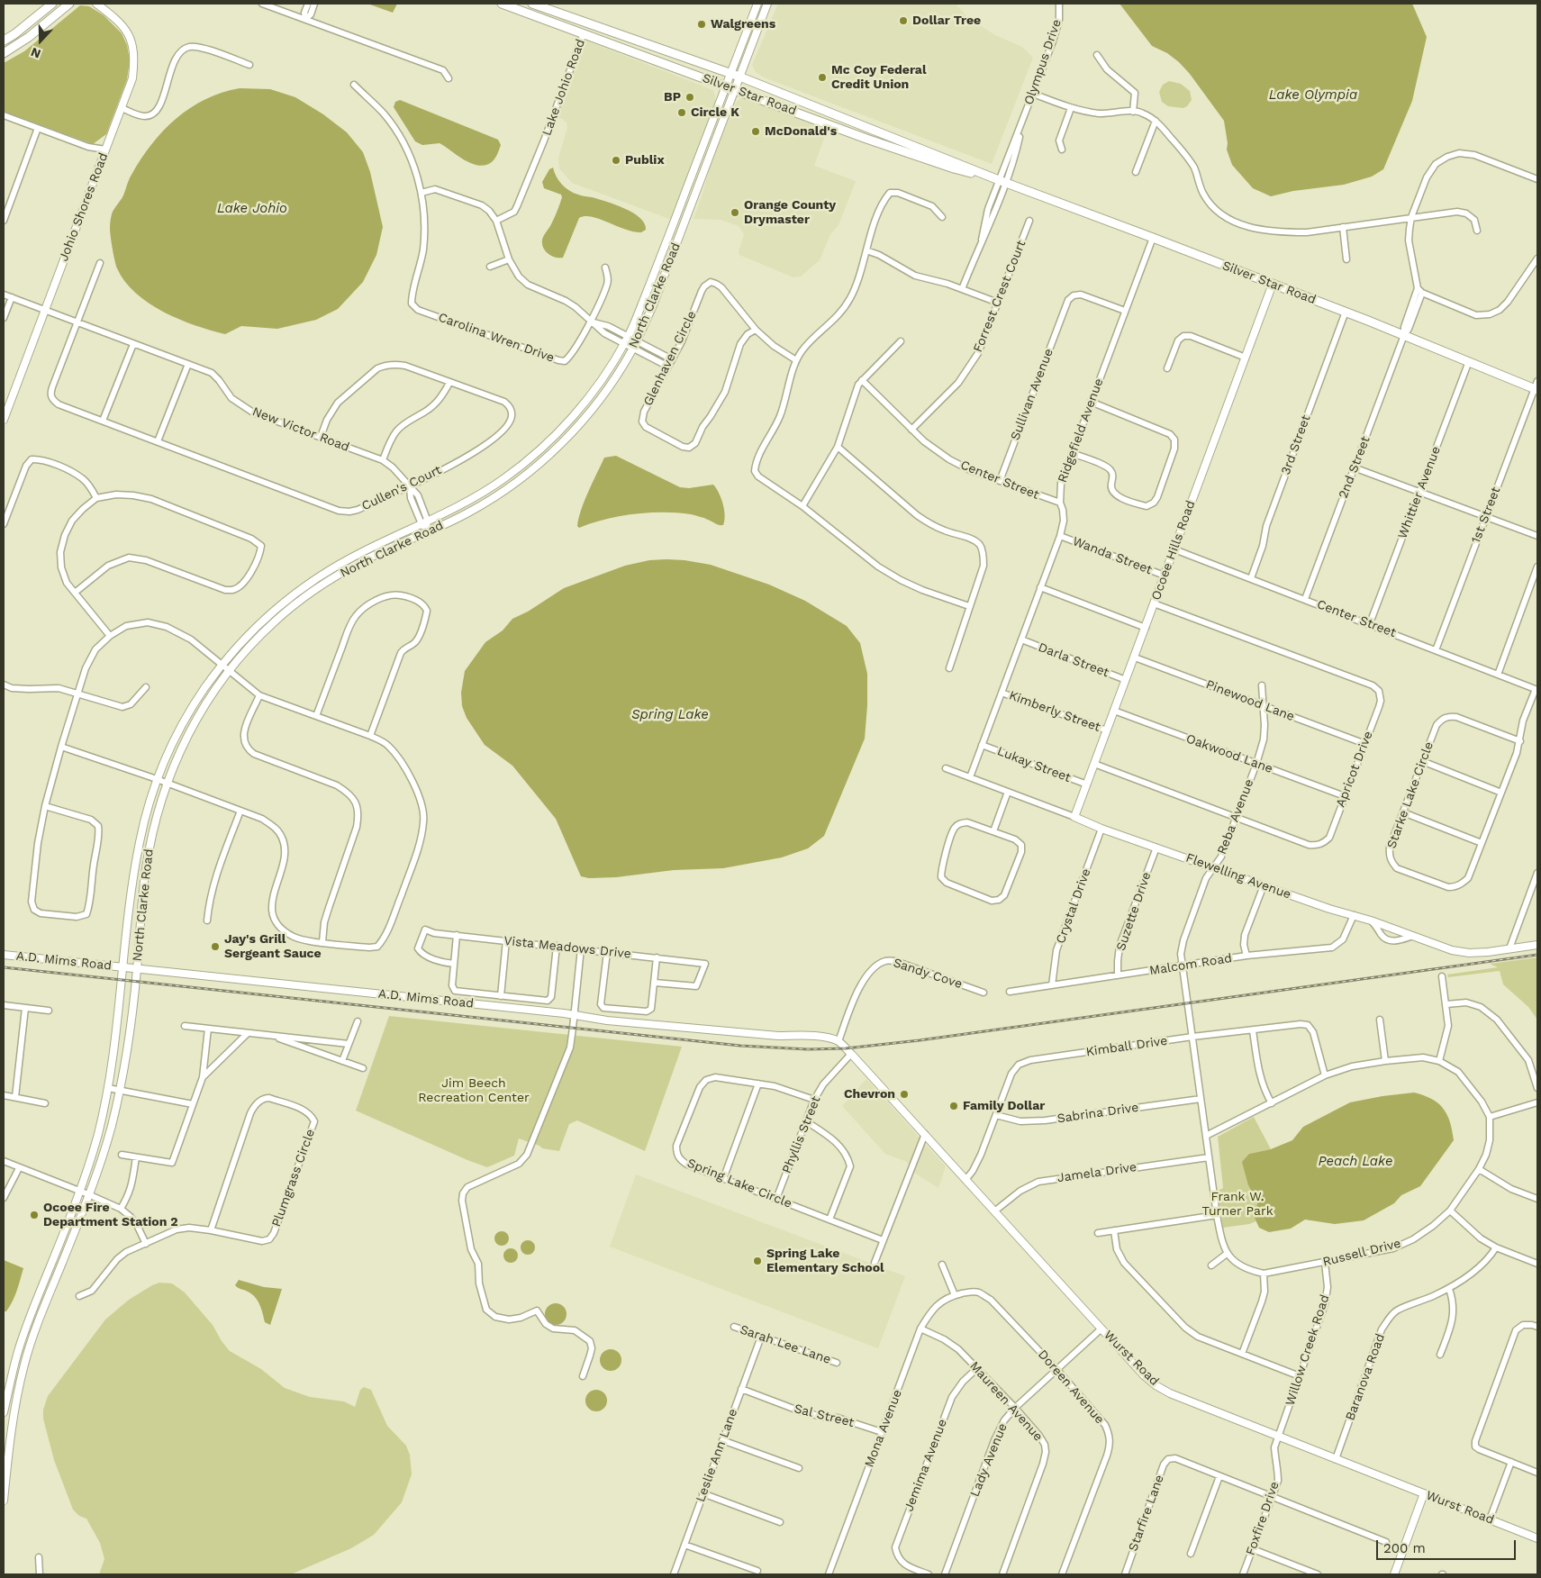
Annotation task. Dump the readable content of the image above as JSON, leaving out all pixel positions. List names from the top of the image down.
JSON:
{
  "streets": {
    "main road": ["Silver Star Road"],
    "street": [
      "Olympus Drive",
      "Lake Johio Road",
      "Johio Shores Road",
      "North Clarke Road",
      "Forrest Crest Court",
      "Carolina Wren Drive",
      "Glenhaven Circle",
      "Sullivan Avenue",
      "New Victor Road",
      "Ridgefield Avenue",
      "3rd Street",
      "2nd Street",
      "Center Street",
      "Cullen's Court",
      "Whittier Avenue",
      "1st Street",
      "Ocoee Hills Road",
      "Wanda Street",
      "Darla Street",
      "Pinewood Lane",
      "Kimberly Street",
      "Oakwood Lane",
      "Lukay Street",
      "Apricot Drive",
      "Starke Lake Circle",
      "Reba Avenue",
      "Flewelling Avenue",
      "Crystal Drive",
      "Suzette Drive",
      "Vista Meadows Drive",
      "A.D. Mims Road",
      "Malcom Road",
      "Sandy Cove",
      "Kimball Drive",
      "Sabrina Drive",
      "Phyllis Street",
      "Jamela Drive",
      "Plumgrass Circle",
      "Spring Lake Circle",
      "Russell Drive",
      "Sarah Lee Lane",
      "Willow Creek Road",
      "Wurst Road",
      "Baranova Road",
      "Doreen Avenue",
      "Maureen Avenue",
      "Sal Street",
      "Mona Avenue",
      "Leslie Ann Lane",
      "Lady Avenue",
      "Jemima Avenue",
      "Starfire Lane",
      "Foxfire Drive"
    ]
  },
  "crossings": [
    ["Olympus Drive", "Silver Star Road"],
    ["Lake Johio Road", "Silver Star Road"],
    ["Silver Star Road", "North Clarke Road"],
    ["Silver Star Road", "Ridgefield Avenue"],
    ["Silver Star Road", "3rd Street"],
    ["Silver Star Road", "2nd Street"],
    ["Silver Star Road", "Whittier Avenue"],
    ["Silver Star Road", "1st Street"],
    ["Silver Star Road", "Ocoee Hills Road"],
    ["Johio Shores Road", "New Victor Road"],
    ["North Clarke Road", "New Victor Road"],
    ["North Clarke Road", "A.D. Mims Road"],
    ["Forrest Crest Court", "Center Street"],
    ["Sullivan Avenue", "Ridgefield Avenue"],
    ["Sullivan Avenue", "Center Street"],
    ["New Victor Road", "Cullen's Court"],
    ["Ridgefield Avenue", "Center Street"],
    ["Ridgefield Avenue", "Wanda Street"],
    ["Ridgefield Avenue", "Darla Street"],
    ["Ridgefield Avenue", "Kimberly Street"],
    ["Ridgefield Avenue", "Lukay Street"],
    ["Ridgefield Avenue", "Flewelling Avenue"],
    ["3rd Street", "Center Street"],
    ["2nd Street", "Center Street"],
    ["Center Street", "Whittier Avenue"],
    ["Center Street", "1st Street"],
    ["Center Street", "Ocoee Hills Road"],
    ["Center Street", "Starke Lake Circle"],
    ["Ocoee Hills Road", "Wanda Street"],
    ["Ocoee Hills Road", "Darla Street"],
    ["Ocoee Hills Road", "Pinewood Lane"],
    ["Ocoee Hills Road", "Kimberly Street"],
    ["Ocoee Hills Road", "Oakwood Lane"],
    ["Ocoee Hills Road", "Lukay Street"],
    ["Ocoee Hills Road", "Apricot Drive"],
    ["Ocoee Hills Road", "Flewelling Avenue"],
    ["Pinewood Lane", "Apricot Drive"],
    ["Pinewood Lane", "Reba Avenue"],
    ["Oakwood Lane", "Apricot Drive"],
    ["Oakwood Lane", "Reba Avenue"],
    ["Apricot Drive", "Reba Avenue"],
    ["Reba Avenue", "Flewelling Avenue"],
    ["Flewelling Avenue", "Crystal Drive"],
    ["Flewelling Avenue", "Suzette Drive"],
    ["Flewelling Avenue", "Malcom Road"],
    ["Crystal Drive", "Malcom Road"],
    ["Suzette Drive", "Malcom Road"],
    ["A.D. Mims Road", "Sandy Cove"],
    ["Kimball Drive", "Sabrina Drive"],
    ["Kimball Drive", "Wurst Road"],
    ["Phyllis Street", "Spring Lake Circle"],
    ["Phyllis Street", "Wurst Road"],
    ["Jamela Drive", "Wurst Road"],
    ["Russell Drive", "Willow Creek Road"],
    ["Sarah Lee Lane", "Leslie Ann Lane"],
    ["Willow Creek Road", "Wurst Road"],
    ["Willow Creek Road", "Foxfire Drive"],
    ["Wurst Road", "Baranova Road"],
    ["Wurst Road", "Lady Avenue"],
    ["Wurst Road", "Foxfire Drive"],
    ["Doreen Avenue", "Mona Avenue"],
    ["Doreen Avenue", "Lady Avenue"],
    ["Maureen Avenue", "Mona Avenue"],
    ["Maureen Avenue", "Lady Avenue"],
    ["Maureen Avenue", "Jemima Avenue"],
    ["Sal Street", "Mona Avenue"],
    ["Sal Street", "Leslie Ann Lane"]
  ],
  "water": [
    "Lake Olympia",
    "Lake Johio",
    "Spring Lake",
    "Peach Lake"
  ],
  "parks": ["Jim Beech Recreation Center", "Frank W. Turner Park"],
  "places": [
    "Dollar Tree",
    "Walgreens",
    "Mc Coy Federal Credit Union",
    "BP",
    "Circle K",
    "McDonald's",
    "Publix",
    "Orange County Drymaster",
    "Jay's Grill Sergeant Sauce",
    "Chevron",
    "Family Dollar",
    "Ocoee Fire Department Station 2",
    "Spring Lake Elementary School"
  ],
  "scale_bar": "200 m",
  "north": "bottom"
}
